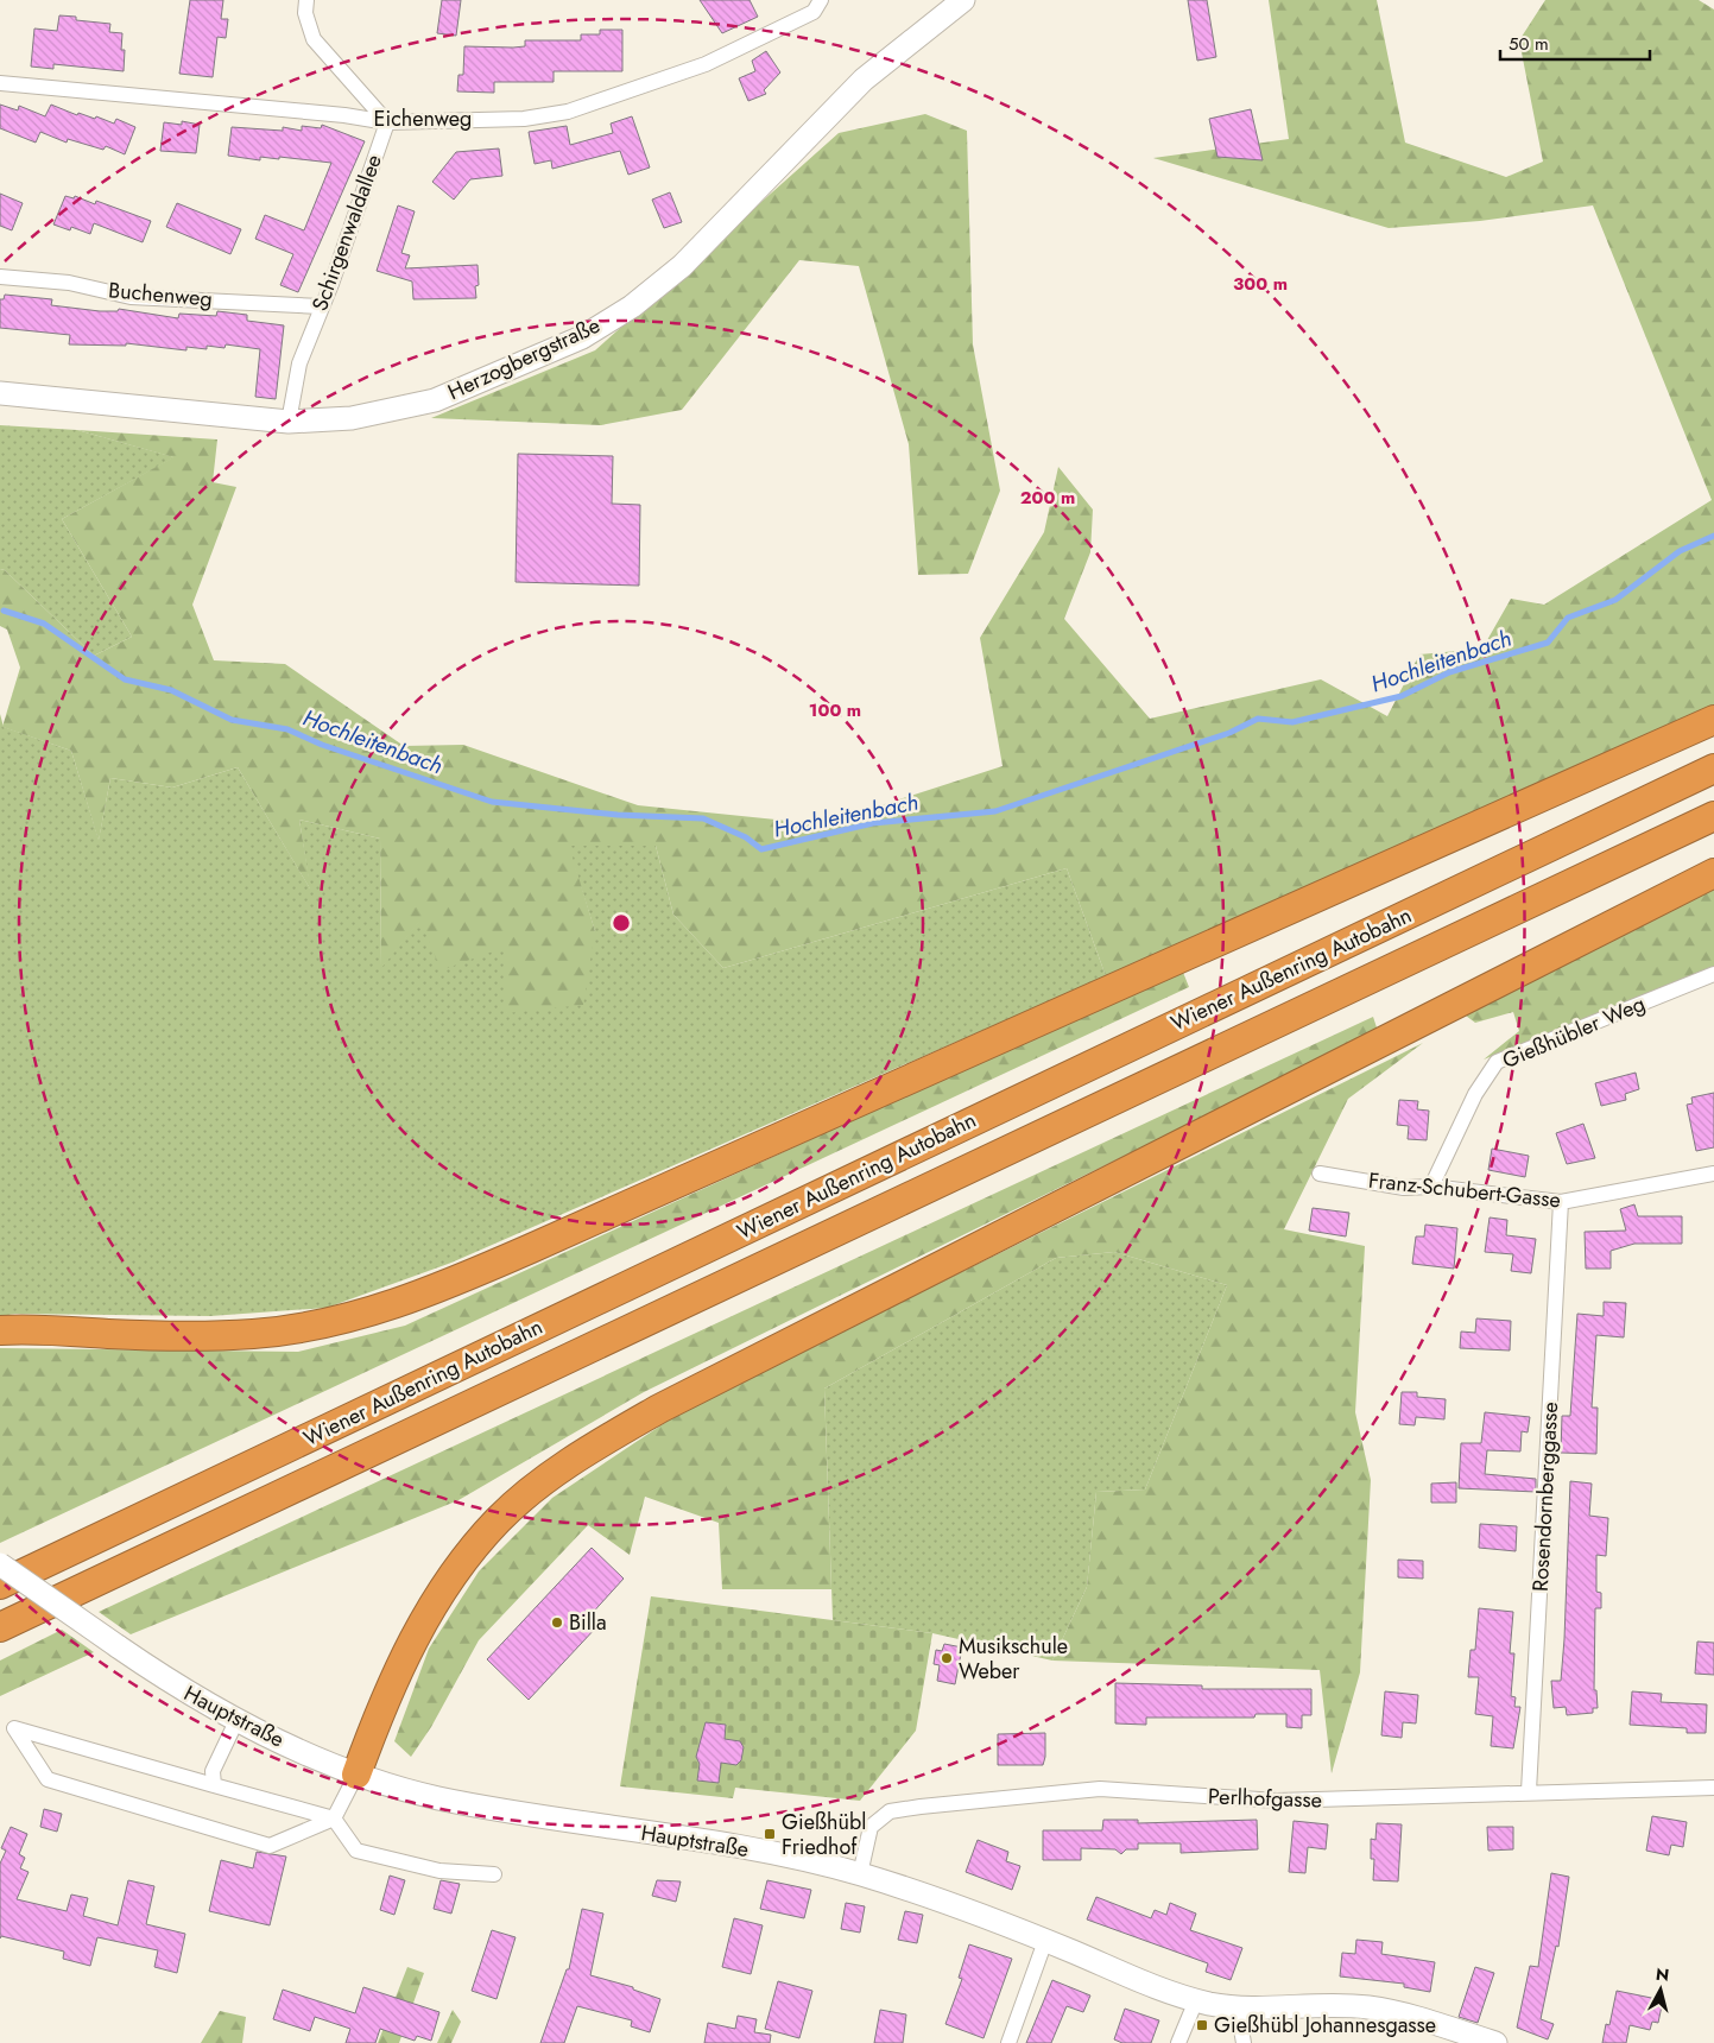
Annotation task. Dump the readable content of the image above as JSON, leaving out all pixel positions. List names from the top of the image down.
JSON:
{
  "streets": {
    "highway": ["Wiener Außenring Autobahn"],
    "main road": ["Herzogbergstraße", "Hauptstraße"],
    "street": [
      "Eichenweg",
      "Schirgenwaldallee",
      "Buchenweg",
      "Gießhübler Weg",
      "Franz-Schubert-Gasse",
      "Rosendornberggasse",
      "Perlhofgasse"
    ]
  },
  "crossings": [
    ["Eichenweg", "Schirgenwaldallee"],
    ["Schirgenwaldallee", "Buchenweg"],
    ["Schirgenwaldallee", "Herzogbergstraße"],
    ["Gießhübler Weg", "Franz-Schubert-Gasse"],
    ["Franz-Schubert-Gasse", "Rosendornberggasse"],
    ["Rosendornberggasse", "Perlhofgasse"],
    ["Hauptstraße", "Perlhofgasse"]
  ],
  "water": ["Hochleitenbach"],
  "places": {
    "other": ["Billa", "Musikschule Weber"],
    "transit": ["Gießhübl Friedhof", "Gießhübl Johannesgasse"]
  },
  "scale_bar": "50 m",
  "north": "top",
  "rings": ["300 m", "200 m", "100 m"]
}
